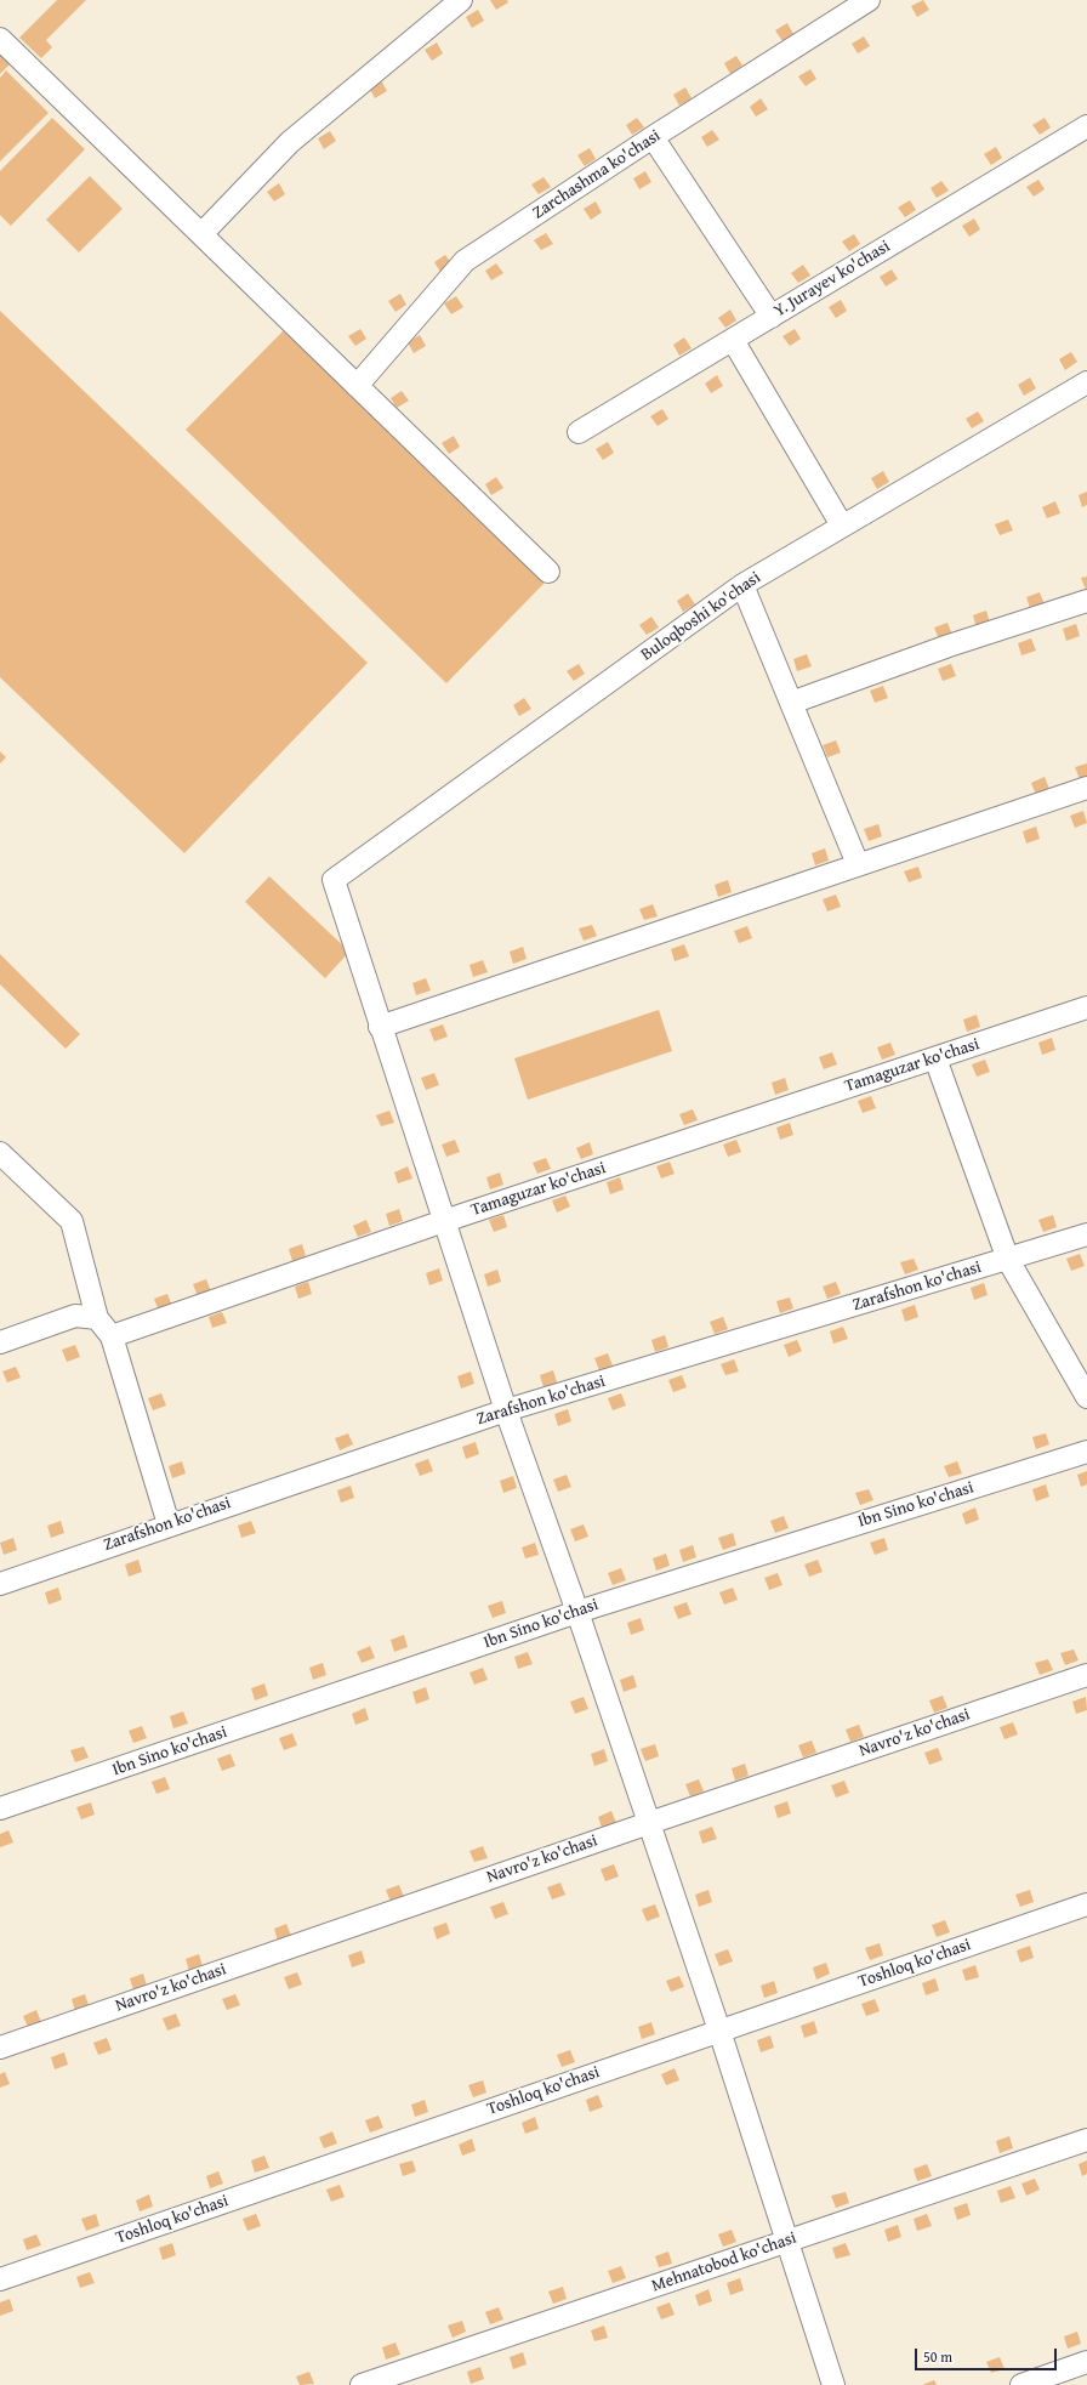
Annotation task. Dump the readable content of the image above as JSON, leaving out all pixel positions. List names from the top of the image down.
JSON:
{
  "streets": {
    "street": [
      "Zarchashma ko'chasi",
      "Y. Jurayev ko'chasi",
      "Buloqboshi ko'chasi",
      "Tamaguzar ko'chasi",
      "Zarafshon ko'chasi",
      "Ibn Sino ko'chasi",
      "Navro'z ko'chasi",
      "Toshloq ko'chasi",
      "Mehnatobod ko'chasi"
    ]
  },
  "scale_bar": "50 m"
}
